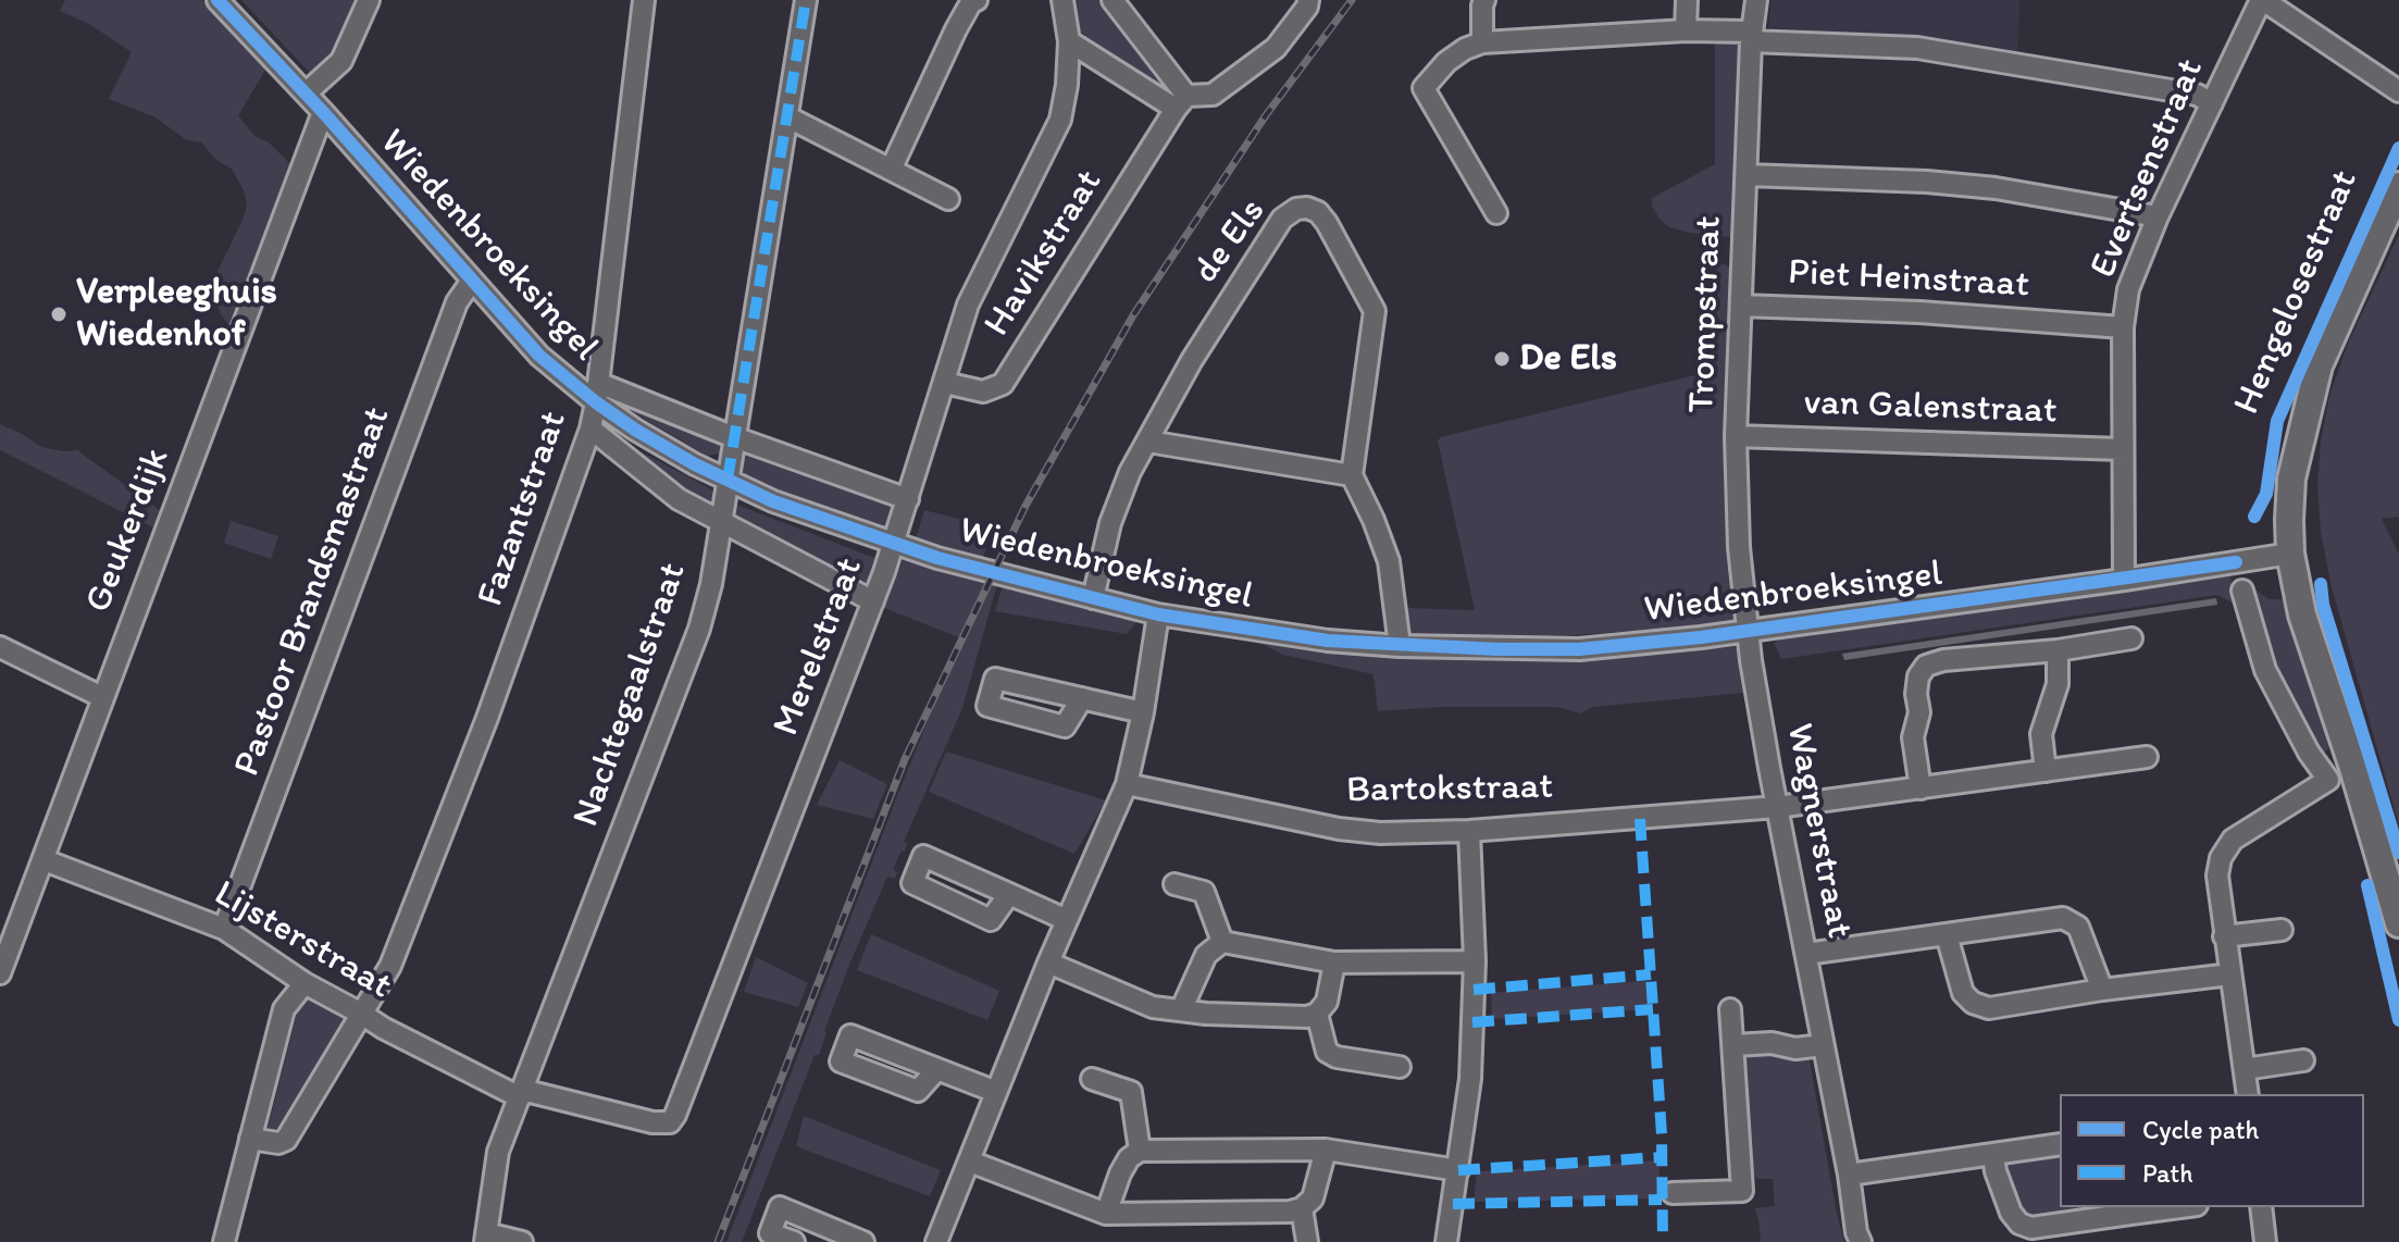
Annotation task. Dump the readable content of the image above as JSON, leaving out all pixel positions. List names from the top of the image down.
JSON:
{
  "streets": {
    "main road": ["Hengelosestraat"],
    "street": [
      "Evertsenstraat",
      "de Els",
      "Wiedenbroeksingel",
      "Havikstraat",
      "Piet Heinstraat",
      "Trompstraat",
      "van Galenstraat",
      "Fazantstraat",
      "Geukerdijk",
      "Pastoor Brandsmastraat",
      "Merelstraat",
      "Nachtegaalstraat",
      "Bartokstraat",
      "Wagnerstraat",
      "Lijsterstraat"
    ]
  },
  "crossings": [
    ["Evertsenstraat", "Wiedenbroeksingel"],
    ["Evertsenstraat", "Piet Heinstraat"],
    ["Evertsenstraat", "van Galenstraat"],
    ["de Els", "Wiedenbroeksingel"],
    ["Wiedenbroeksingel", "Hengelosestraat"],
    ["Wiedenbroeksingel", "Trompstraat"],
    ["Wiedenbroeksingel", "Fazantstraat"],
    ["Wiedenbroeksingel", "Geukerdijk"],
    ["Wiedenbroeksingel", "Pastoor Brandsmastraat"],
    ["Wiedenbroeksingel", "Merelstraat"],
    ["Wiedenbroeksingel", "Nachtegaalstraat"],
    ["Wiedenbroeksingel", "Wagnerstraat"],
    ["Havikstraat", "Merelstraat"],
    ["Piet Heinstraat", "Trompstraat"],
    ["Trompstraat", "van Galenstraat"],
    ["Trompstraat", "Wagnerstraat"],
    ["Fazantstraat", "Lijsterstraat"],
    ["Geukerdijk", "Lijsterstraat"],
    ["Pastoor Brandsmastraat", "Lijsterstraat"],
    ["Merelstraat", "Nachtegaalstraat"],
    ["Merelstraat", "Lijsterstraat"],
    ["Nachtegaalstraat", "Lijsterstraat"],
    ["Bartokstraat", "Wagnerstraat"]
  ],
  "places": ["Verpleeghuis Wiedenhof", "De Els"],
  "legend": ["Cycle path", "Path"]
}
